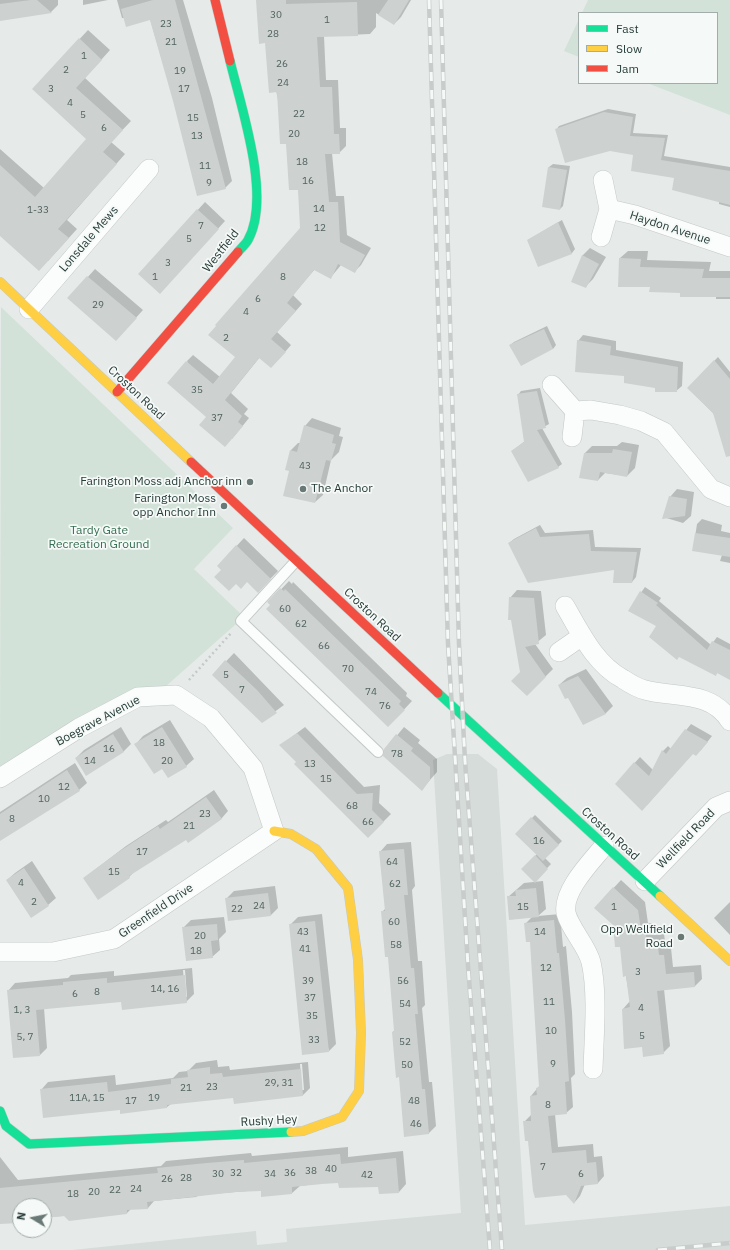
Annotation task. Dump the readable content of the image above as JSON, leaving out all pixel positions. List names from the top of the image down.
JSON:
{
  "streets": {
    "street": [
      "Haydon Avenue",
      "Lonsdale Mews",
      "Westfield",
      "Croston Road",
      "Boegrave Avenue",
      "Wellfield Road",
      "Greenfield Drive",
      "Rushy Hey"
    ]
  },
  "crossings": [
    ["Lonsdale Mews", "Croston Road"],
    ["Westfield", "Croston Road"],
    ["Croston Road", "Wellfield Road"],
    ["Greenfield Drive", "Rushy Hey"]
  ],
  "parks": ["Tardy Gate Recreation Ground"],
  "places": [
    "Farington Moss adj Anchor inn",
    "The Anchor",
    "Farington Moss opp Anchor Inn",
    "Opp Wellfield Road"
  ],
  "house_numbers": [
    "30",
    "1",
    "23",
    "28",
    "21",
    "1",
    "26",
    "2",
    "19",
    "24",
    "3",
    "17",
    "4",
    "22",
    "5",
    "15",
    "6",
    "20",
    "13",
    "18",
    "11",
    "16",
    "9",
    "14",
    "1-33",
    "7",
    "12",
    "5",
    "3",
    "1",
    "8",
    "6",
    "29",
    "4",
    "2",
    "35",
    "37",
    "43",
    "60",
    "62",
    "66",
    "70",
    "5",
    "7",
    "74",
    "76",
    "18",
    "16",
    "78",
    "14",
    "20",
    "13",
    "15",
    "12",
    "10",
    "68",
    "23",
    "8",
    "66",
    "21",
    "16",
    "17",
    "64",
    "15",
    "4",
    "62",
    "2",
    "24",
    "15",
    "1",
    "22",
    "60",
    "43",
    "14",
    "20",
    "58",
    "41",
    "18",
    "12",
    "3",
    "39",
    "56",
    "14, 16",
    "8",
    "6",
    "37",
    "11",
    "54",
    "4",
    "1, 3",
    "35",
    "10",
    "5",
    "5, 7",
    "33",
    "52",
    "9",
    "50",
    "29, 31",
    "23",
    "21",
    "11A, 15",
    "19",
    "17",
    "48",
    "8",
    "46",
    "7",
    "40",
    "38",
    "32",
    "36",
    "30",
    "34",
    "6",
    "42",
    "28",
    "26",
    "24",
    "22",
    "20",
    "18"
  ],
  "legend": ["Fast", "Slow", "Jam"],
  "north": "left"
}
